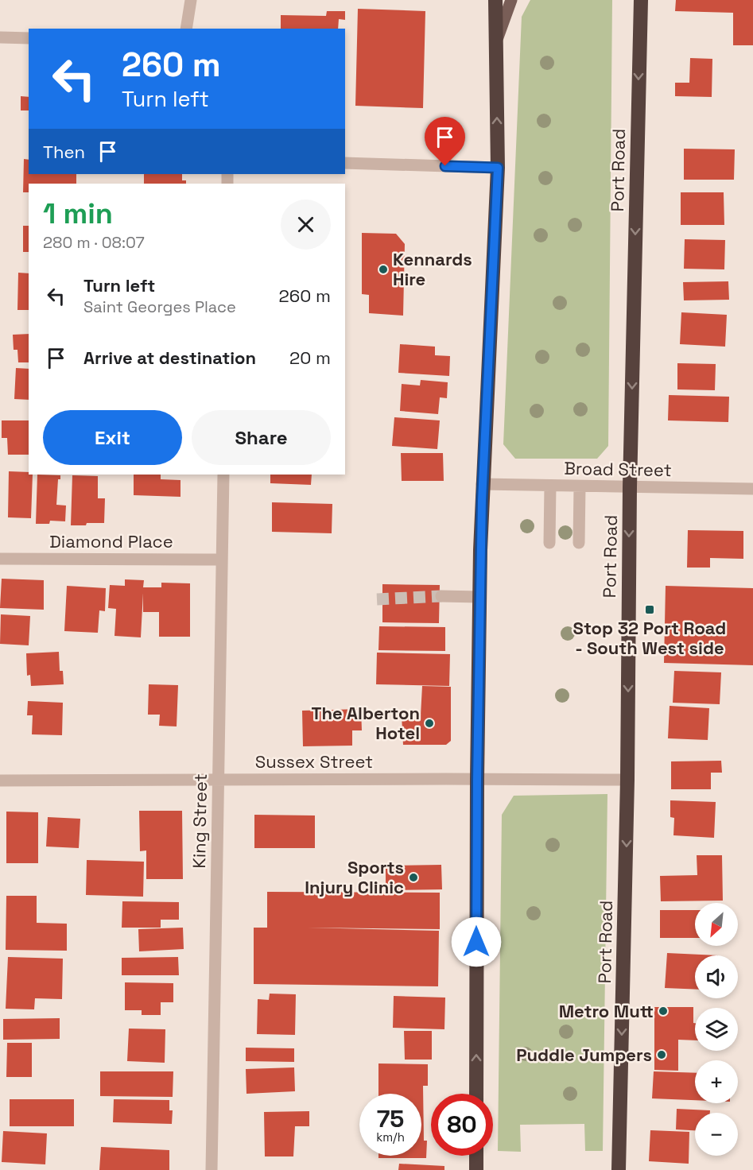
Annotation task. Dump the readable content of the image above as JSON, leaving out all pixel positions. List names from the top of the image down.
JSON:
{
  "streets": {
    "highway": ["Port Road"],
    "street": [
      "Broad Street",
      "Diamond Place",
      "Sussex Street",
      "King Street"
    ]
  },
  "crossings": [
    ["Port Road", "Broad Street"],
    ["Port Road", "Sussex Street"],
    ["Diamond Place", "King Street"],
    ["Sussex Street", "King Street"]
  ],
  "one_way": ["Port Road"],
  "places": {
    "other": [
      "Kennards Hire",
      "The Alberton Hotel",
      "Sports Injury Clinic",
      "Metro Mutt",
      "Puddle Jumpers"
    ],
    "transit": ["Stop 32 Port Road - South West side"]
  },
  "north": "bottom left",
  "page": {
    "turn": ["260 m", "Turn left"],
    "then": "Then",
    "heading": ["1 min", "280 m · 08:07"],
    "list": [
      {
        "name": "Turn left",
        "note": "Saint Georges Place",
        "value": "260 m"
      },
      {
        "name": "Arrive at destination",
        "value": "20 m"
      }
    ],
    "buttons": ["Exit", "Share"],
    "map_buttons": ["+", "−"],
    "speed": "75 km/h",
    "limit": "80"
  }
}
